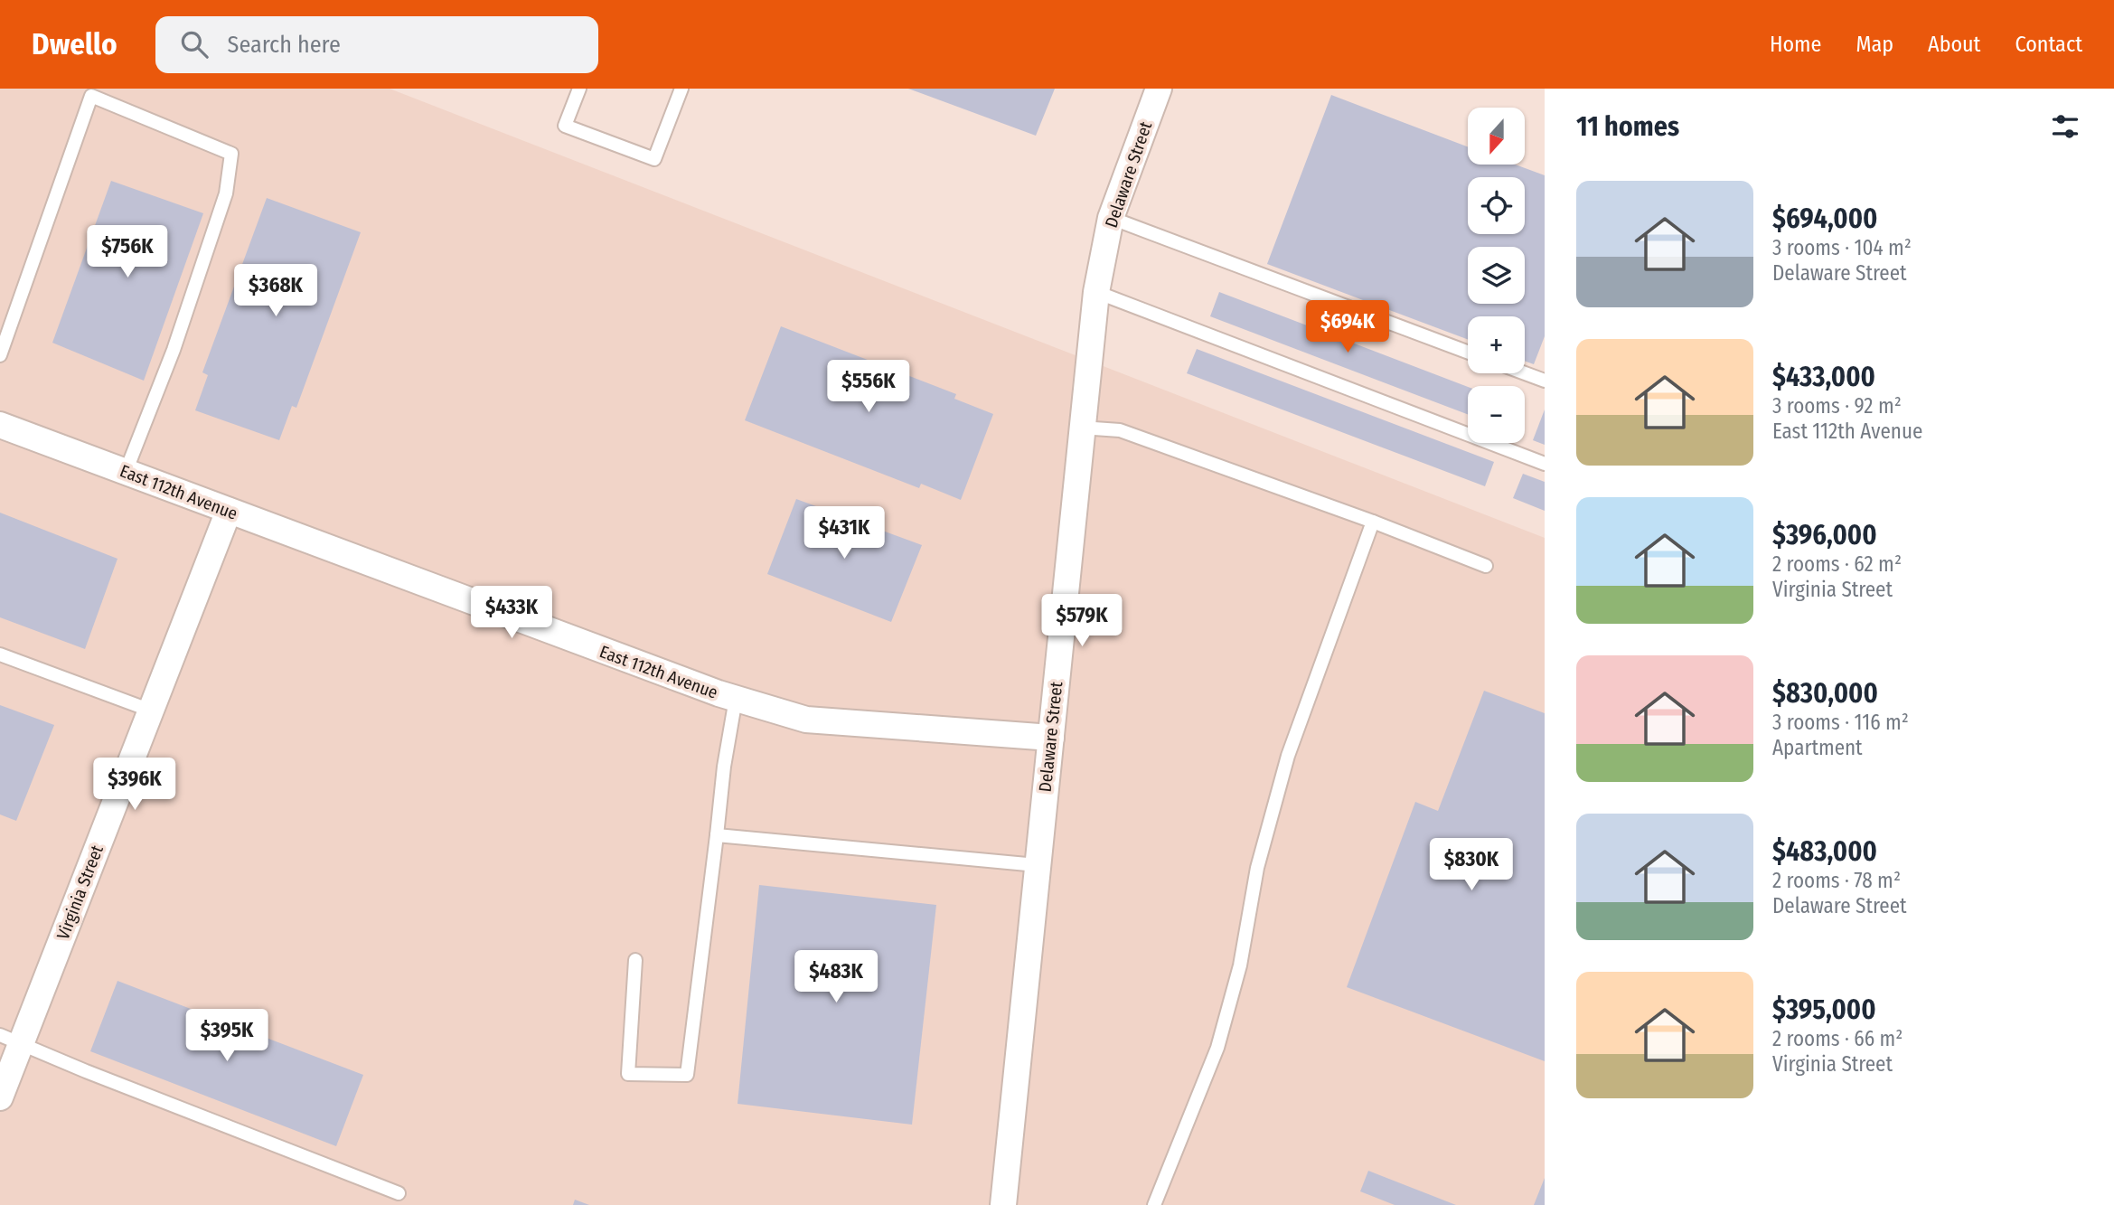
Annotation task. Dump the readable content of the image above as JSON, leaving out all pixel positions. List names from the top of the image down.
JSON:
{
  "streets": {
    "street": ["Delaware Street", "East 112th Avenue", "Virginia Street"]
  },
  "crossings": [
    ["Delaware Street", "East 112th Avenue"],
    ["East 112th Avenue", "Virginia Street"]
  ],
  "north": "bottom",
  "page": {
    "header": "Dwello",
    "search": "Search here",
    "nav": [
      "Home",
      "Map",
      "About",
      "Contact"
    ],
    "heading": "11 homes",
    "map_buttons": ["+", "−"],
    "list": [
      {
        "name": "$694,000",
        "note": "3 rooms · 104 m² · Delaware Street"
      },
      {
        "name": "$433,000",
        "note": "3 rooms · 92 m² · East 112th Avenue"
      },
      {
        "name": "$396,000",
        "note": "2 rooms · 62 m² · Virginia Street"
      },
      {
        "name": "$830,000",
        "note": "3 rooms · 116 m² · Apartment"
      },
      {
        "name": "$483,000",
        "note": "2 rooms · 78 m² · Delaware Street"
      },
      {
        "name": "$395,000",
        "note": "2 rooms · 66 m² · Virginia Street"
      }
    ],
    "price": [
      "$756K",
      "$368K",
      "$694K",
      "$556K",
      "$431K",
      "$433K",
      "$579K",
      "$396K",
      "$830K",
      "$483K",
      "$395K"
    ]
  }
}
